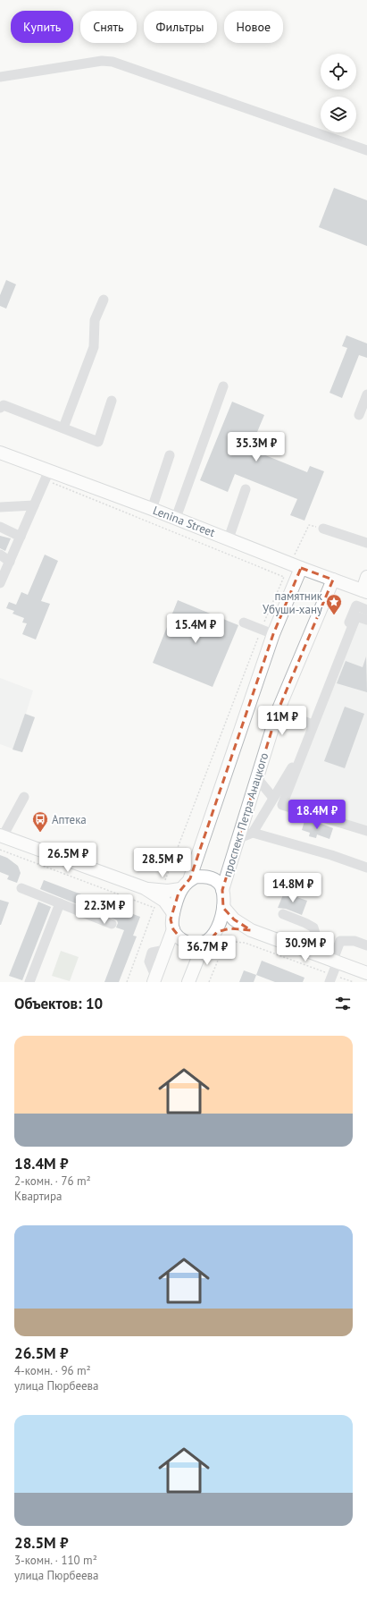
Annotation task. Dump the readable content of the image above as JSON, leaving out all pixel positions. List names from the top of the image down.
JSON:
{
  "streets": {
    "main road": ["Lenina Street", "проспект Петра Анацкого"]
  },
  "crossings": [
    ["Lenina Street", "проспект Петра Анацкого"]
  ],
  "places": {
    "place": ["памятник Убуши-хану"],
    "bus stop": ["Аптека"]
  },
  "page": {
    "chip": [
      "Купить",
      "Снять",
      "Фильтры",
      "Новое"
    ],
    "price": [
      "35.3M ₽",
      "15.4M ₽",
      "11M ₽",
      "18.4M ₽",
      "26.5M ₽",
      "28.5M ₽",
      "14.8M ₽",
      "22.3M ₽",
      "30.9M ₽",
      "36.7M ₽"
    ],
    "heading": "Объектов: 10",
    "list": [
      {
        "name": "18.4M ₽",
        "note": "2-комн. · 76 m² · Квартира"
      },
      {
        "name": "26.5M ₽",
        "note": "4-комн. · 96 m² · улица Пюрбеева"
      },
      {
        "name": "28.5M ₽",
        "note": "3-комн. · 110 m² · улица Пюрбеева"
      }
    ]
  }
}
